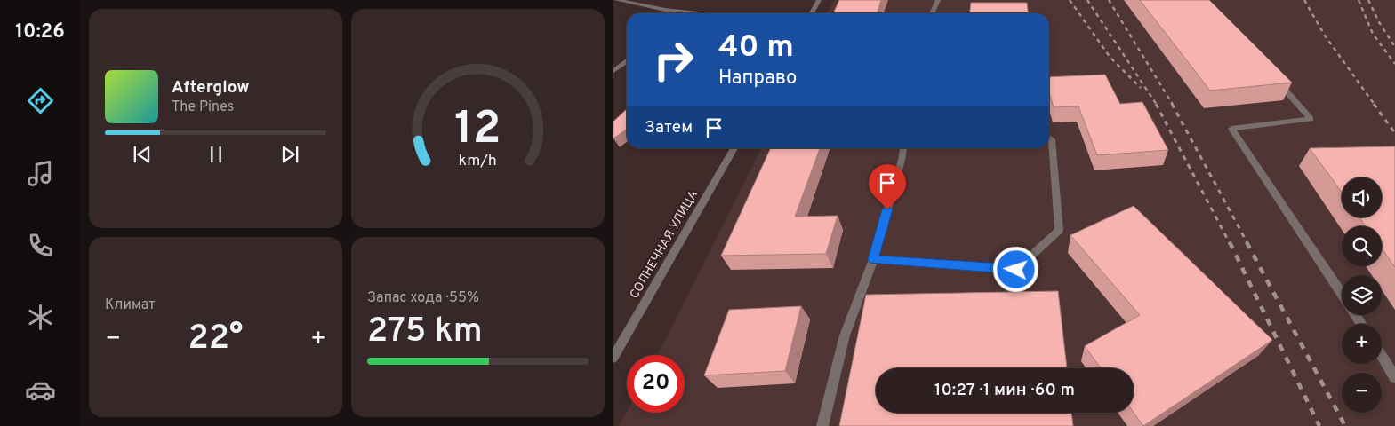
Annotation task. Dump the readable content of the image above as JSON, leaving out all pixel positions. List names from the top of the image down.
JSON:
{
  "streets": {
    "street": ["СОЛНЕЧНАЯ УЛИЦА"]
  },
  "page": {
    "tabs": "10:26",
    "turn": ["40 m", "Направо"],
    "song": ["Afterglow", "The Pines"],
    "then": "Затем",
    "map_buttons": ["+", "−"],
    "tile": [
      "Климат",
      ["Запас хода · 55%", "275 km"]
    ],
    "heat": ["−", "22°", "+"],
    "limit": "20",
    "trip": "10:27 · 1 мин · 60 m",
    "gauge": ["12", "km/h"]
  }
}
